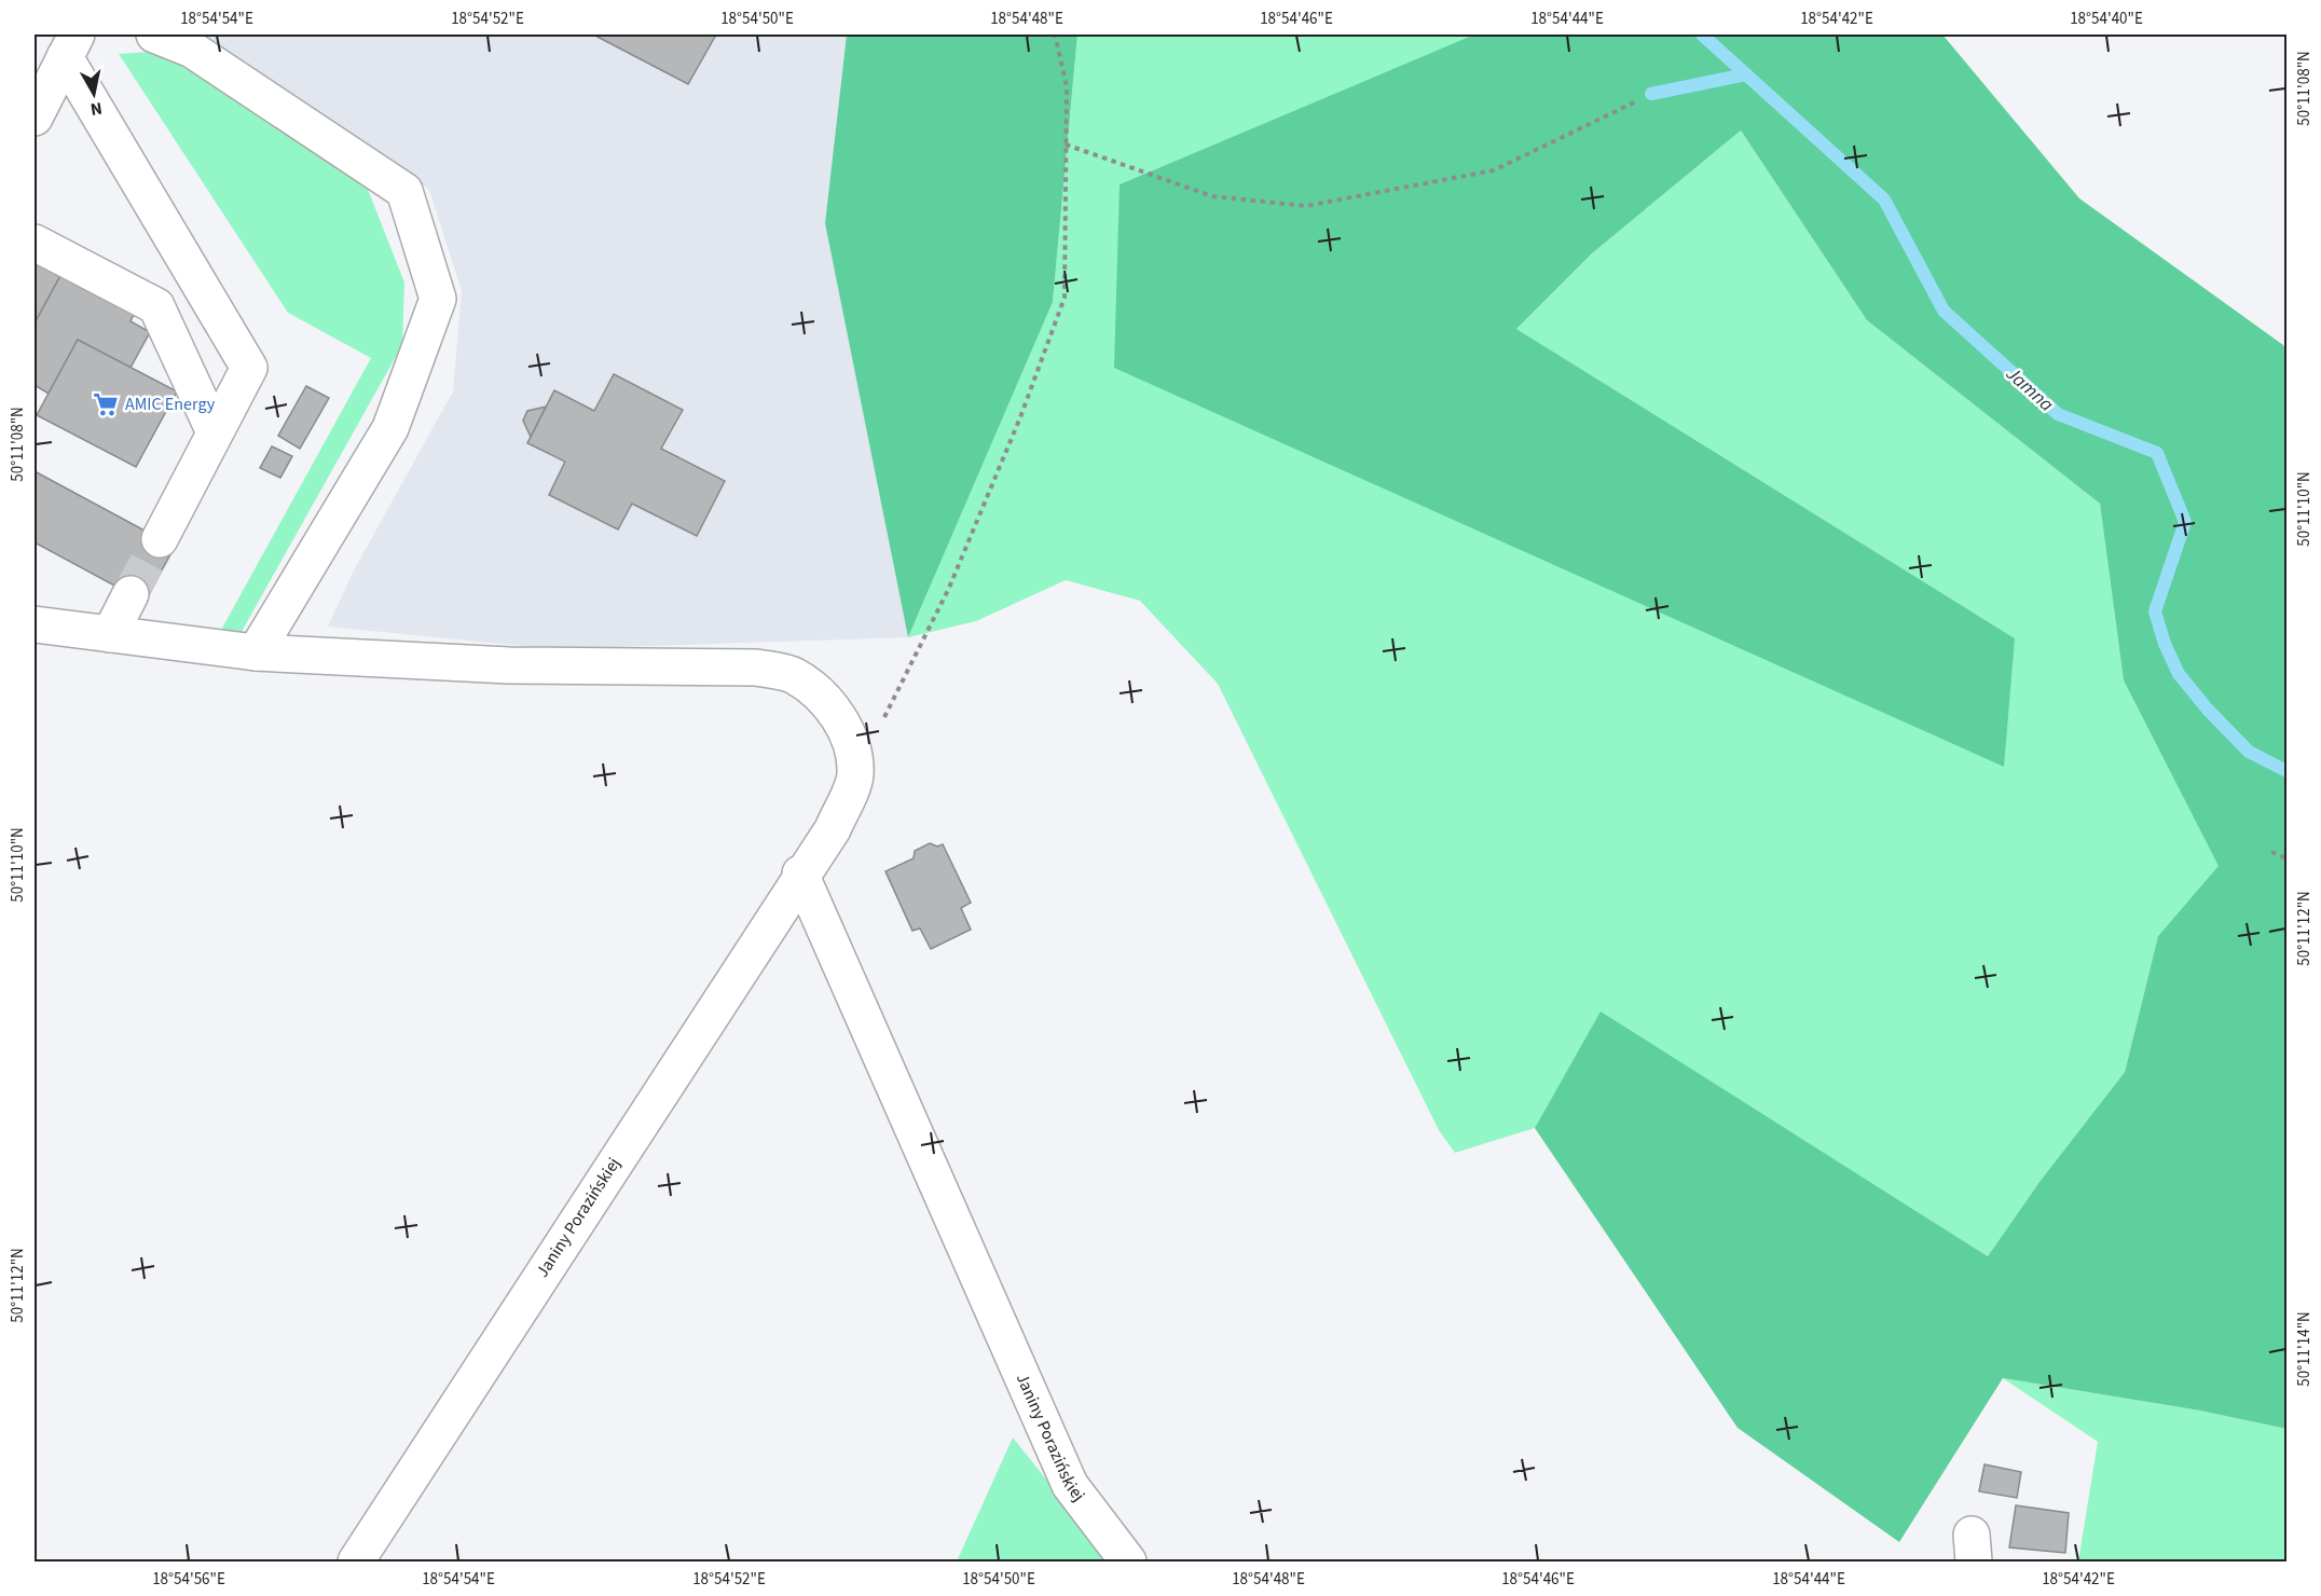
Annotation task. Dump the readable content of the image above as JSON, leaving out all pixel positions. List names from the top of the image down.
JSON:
{
  "streets": {
    "street": ["Janiny Porazińskiej"]
  },
  "water": ["Jamna"],
  "places": {
    "supermarket": ["AMIC Energy"]
  },
  "north": "bottom",
  "coordinates": [
    "18°54'54\"E",
    "18°54'52\"E",
    "18°54'50\"E",
    "18°54'48\"E",
    "18°54'46\"E",
    "18°54'44\"E",
    "18°54'42\"E",
    "18°54'40\"E",
    "50°11'08\"N",
    "50°11'10\"N",
    "50°11'12\"N",
    "50°11'14\"N",
    "18°54'56\"E"
  ]
}
